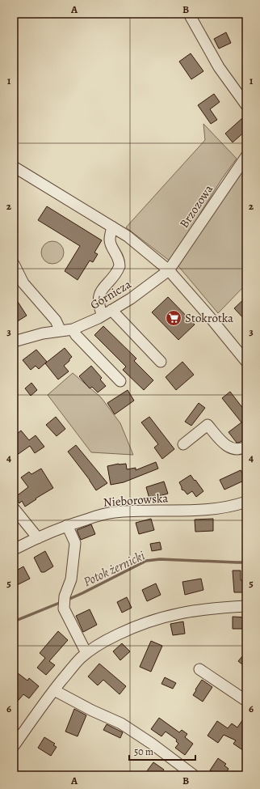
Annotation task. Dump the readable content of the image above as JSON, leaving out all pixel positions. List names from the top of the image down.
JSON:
{
  "streets": {
    "street": ["Brzozowa", "Górnicza", "Nieborowska"]
  },
  "crossings": [
    ["Brzozowa", "Górnicza"]
  ],
  "water": ["Potok żernicki"],
  "places": {
    "supermarket": ["Stokrotka"]
  },
  "scale_bar": "50 m",
  "grid": {
    "columns": ["A", "B"],
    "rows": [
      "1",
      "2",
      "3",
      "4",
      "5",
      "6"
    ]
  }
}
